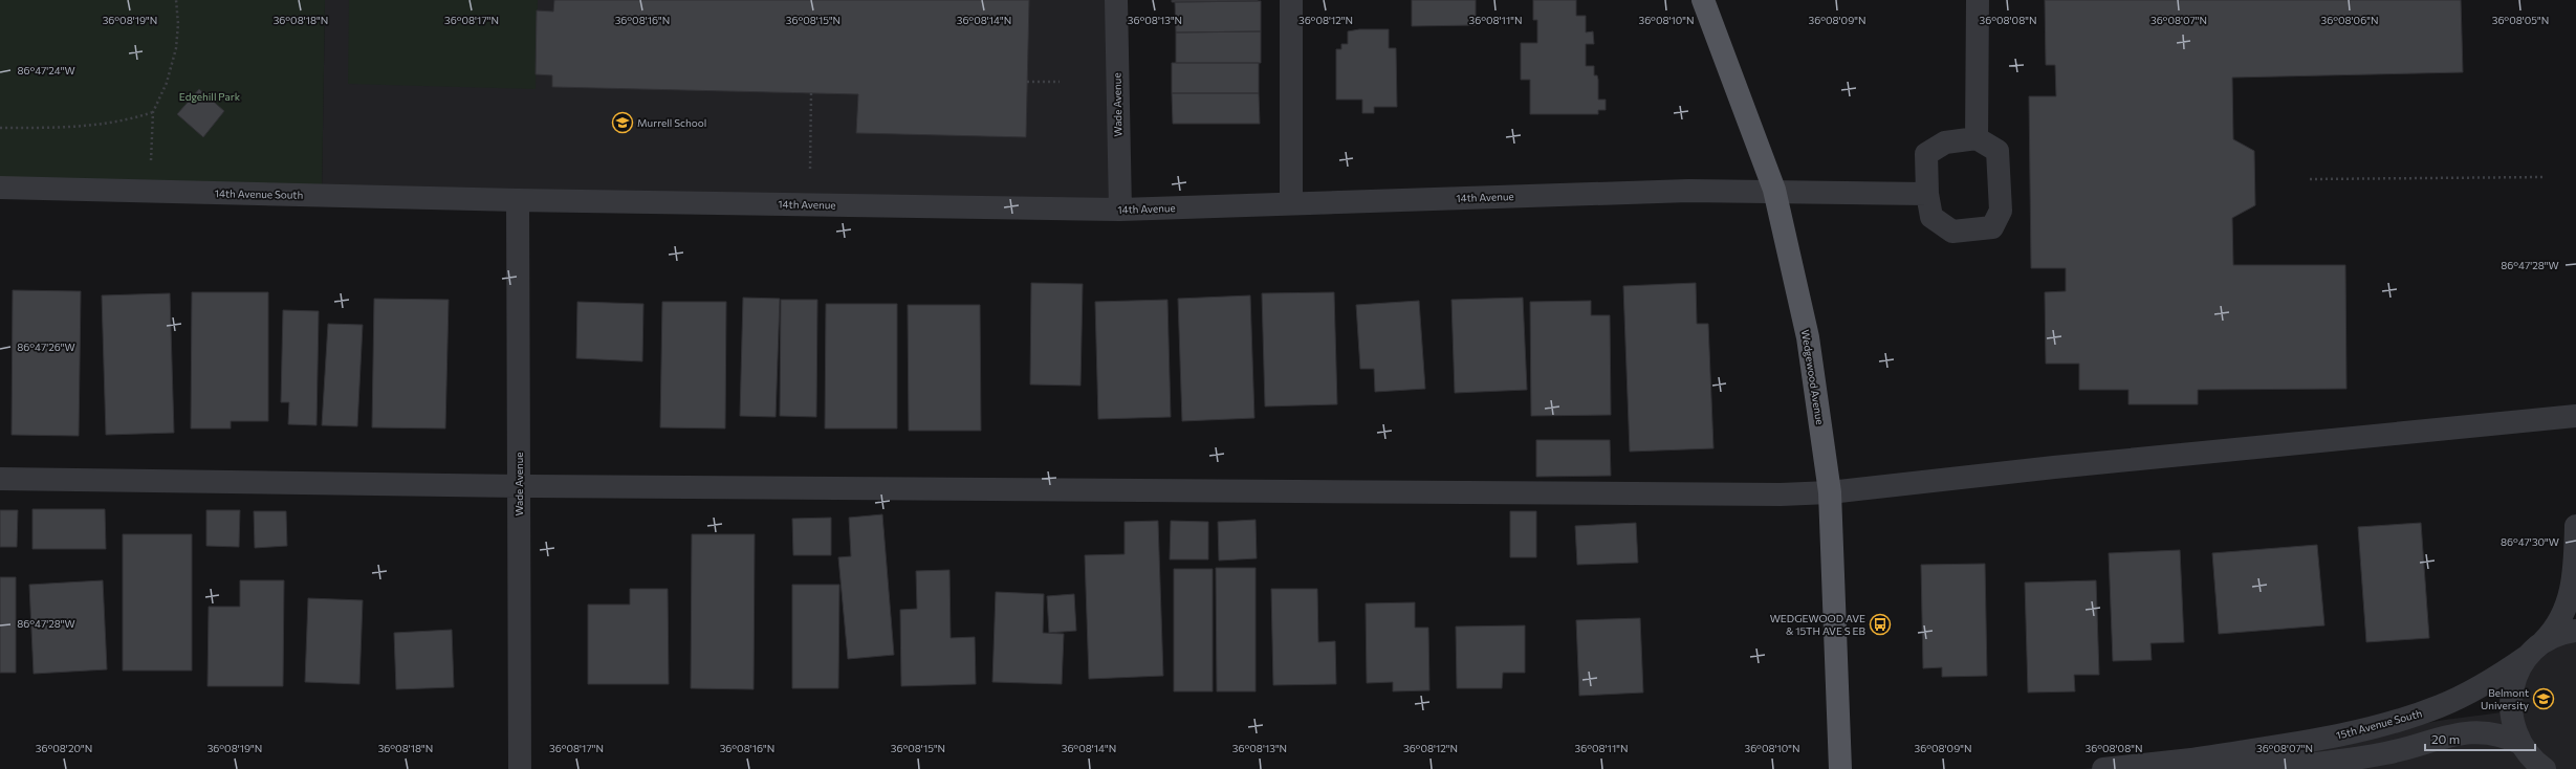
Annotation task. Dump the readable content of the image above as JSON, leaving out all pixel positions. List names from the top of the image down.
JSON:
{
  "streets": {
    "main road": ["Wedgewood Avenue"],
    "street": [
      "Wade Avenue",
      "14th Avenue South",
      "14th Avenue",
      "15th Avenue South"
    ]
  },
  "crossings": [
    ["Wade Avenue", "14th Avenue South"],
    ["Wade Avenue", "14th Avenue"],
    ["14th Avenue South", "14th Avenue"],
    ["14th Avenue", "Wedgewood Avenue"]
  ],
  "parks": ["Edgehill Park"],
  "places": {
    "school or university": ["Murrell School", "Belmont University"],
    "bus stop": ["WEDGEWOOD AVE & 15TH AVE S EB"]
  },
  "scale_bar": "20 m",
  "coordinates": [
    "36°08'19\"N",
    "36°08'18\"N",
    "36°08'17\"N",
    "36°08'16\"N",
    "36°08'15\"N",
    "36°08'14\"N",
    "36°08'13\"N",
    "36°08'12\"N",
    "36°08'11\"N",
    "36°08'10\"N",
    "36°08'09\"N",
    "36°08'08\"N",
    "36°08'07\"N",
    "36°08'06\"N",
    "36°08'05\"N",
    "86°47'24\"W",
    "86°47'28\"W",
    "86°47'26\"W",
    "86°47'30\"W",
    "36°08'20\"N"
  ]
}
